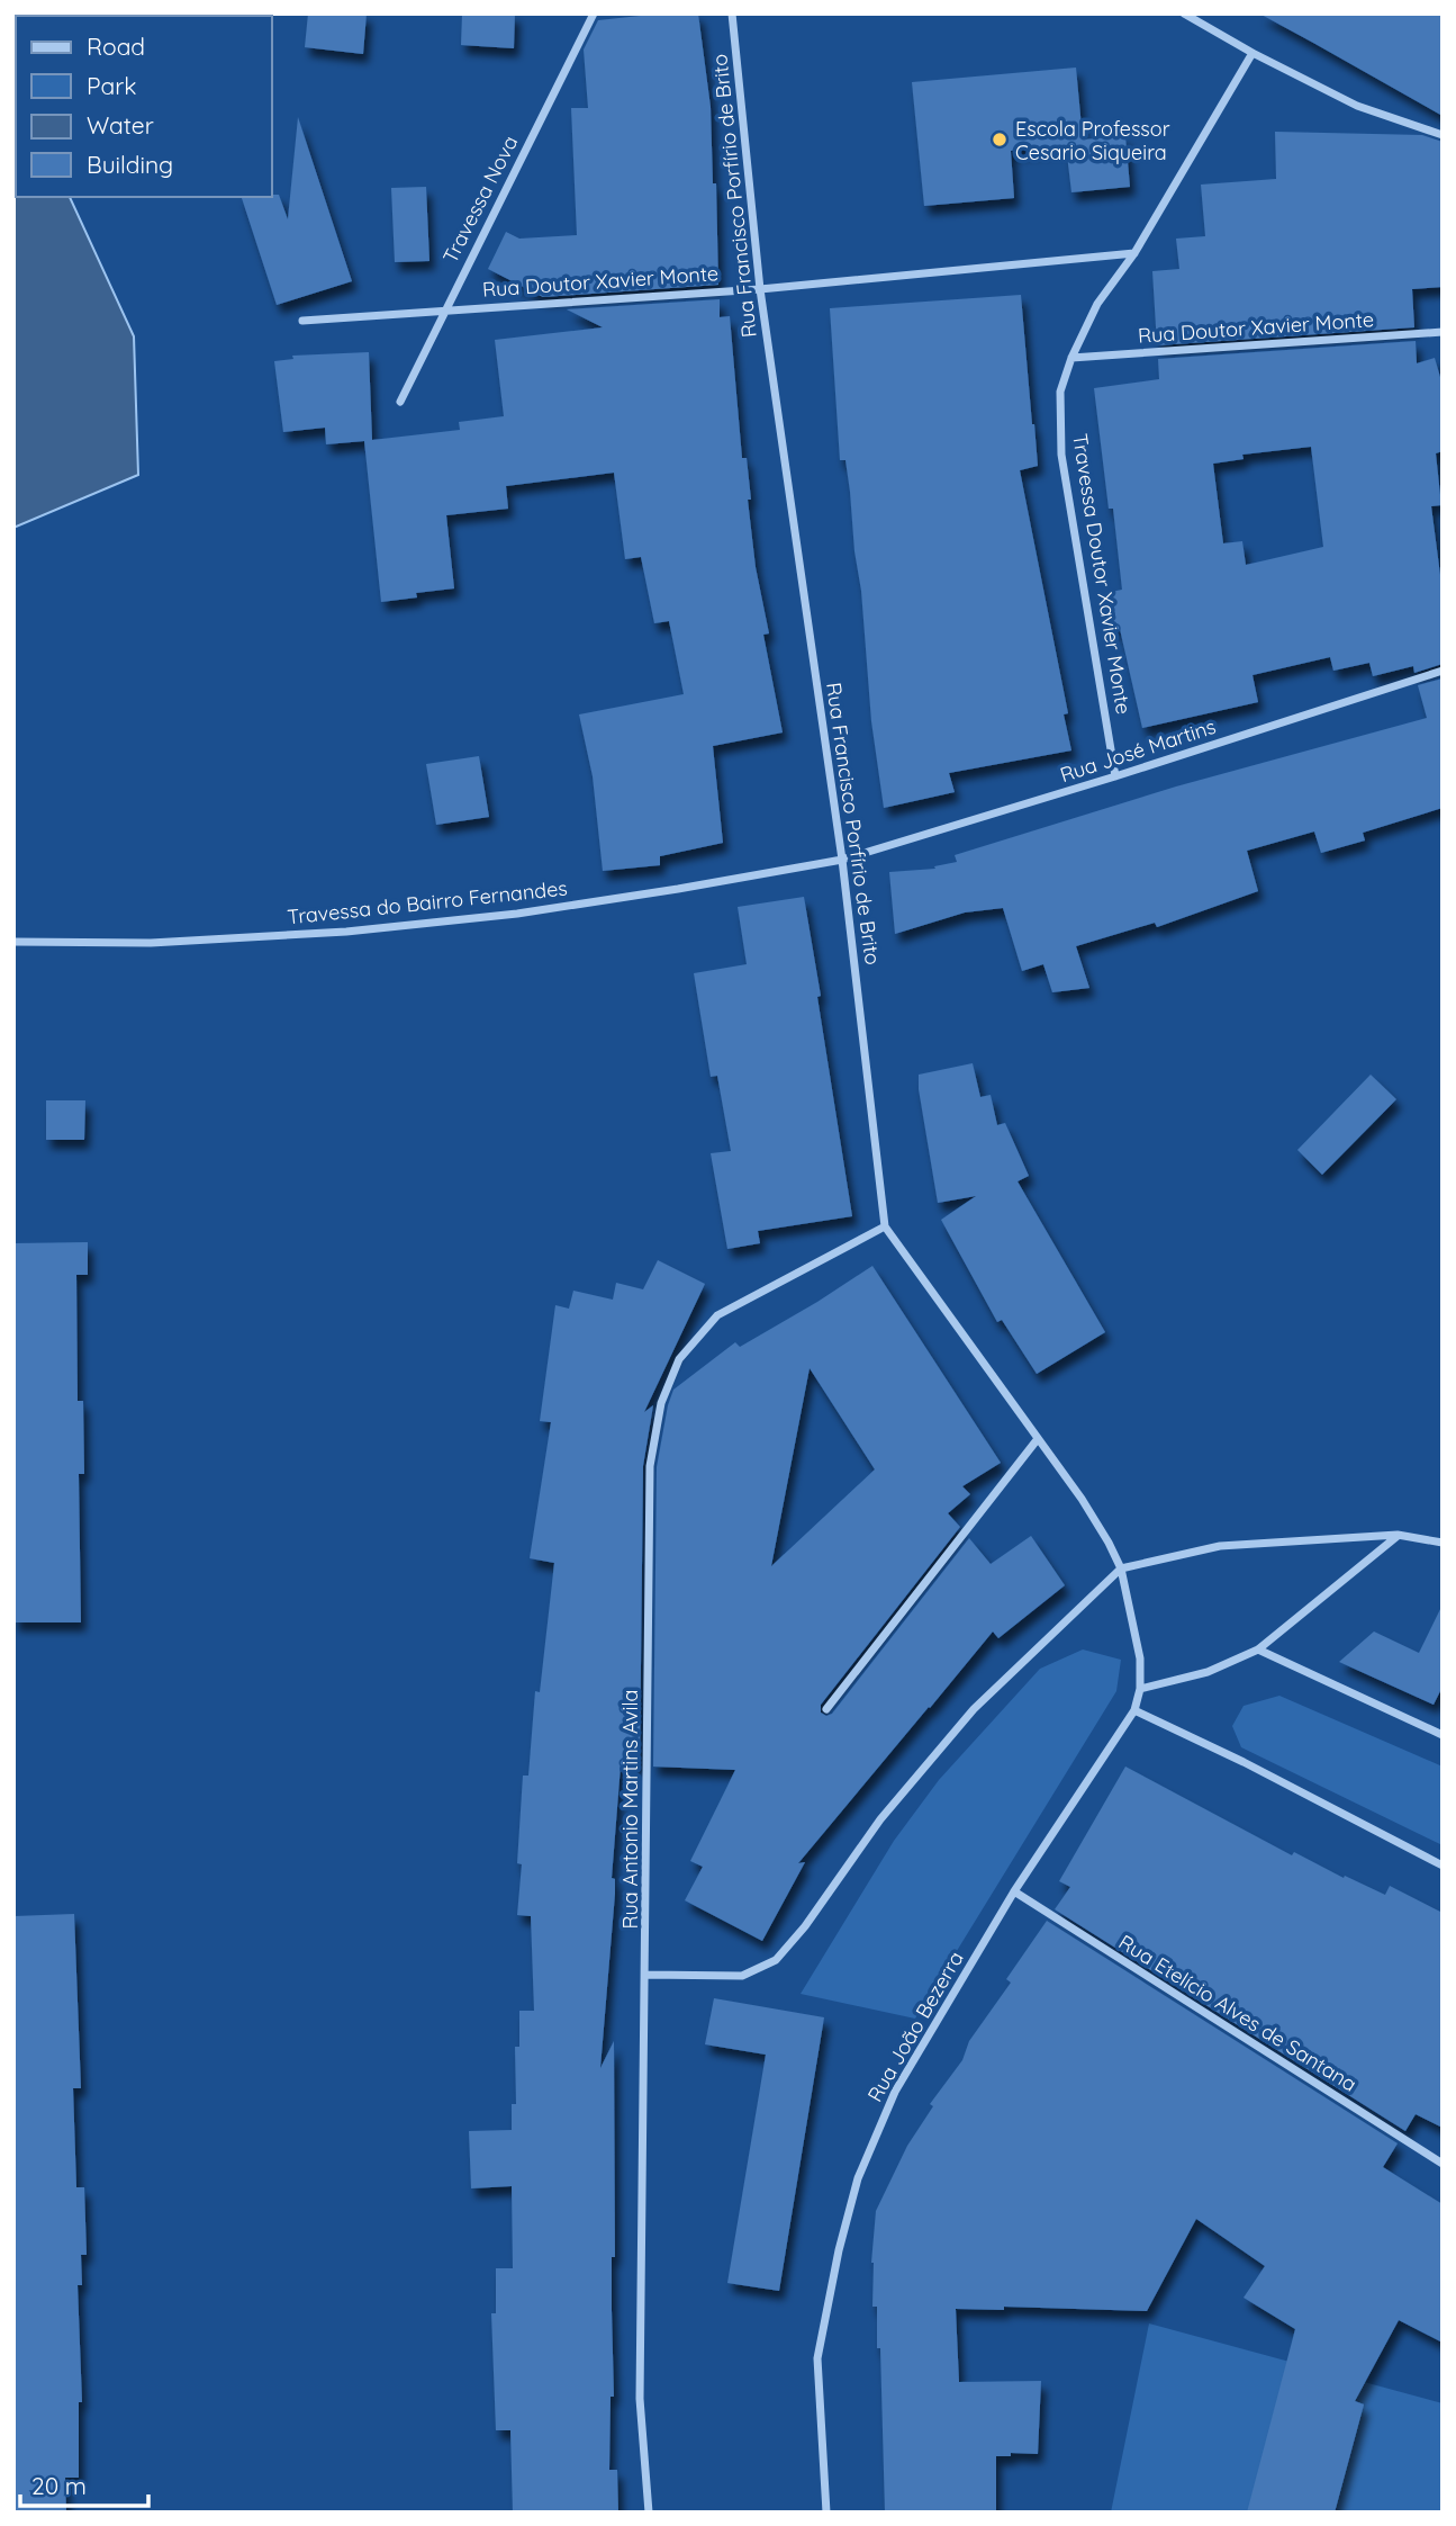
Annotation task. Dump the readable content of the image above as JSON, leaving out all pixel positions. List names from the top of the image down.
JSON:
{
  "streets": {
    "street": [
      "Rua Francisco Porfírio de Brito",
      "Travessa Nova",
      "Rua Doutor Xavier Monte",
      "Travessa Doutor Xavier Monte",
      "Rua José Martins",
      "Travessa do Bairro Fernandes",
      "Rua Antonio Martins Avila",
      "Rua Etelício Alves de Santana",
      "Rua João Bezerra"
    ]
  },
  "crossings": [
    ["Rua Francisco Porfírio de Brito", "Rua Doutor Xavier Monte"],
    ["Rua Francisco Porfírio de Brito", "Rua José Martins"],
    ["Rua Francisco Porfírio de Brito", "Travessa do Bairro Fernandes"],
    ["Rua Francisco Porfírio de Brito", "Rua Antonio Martins Avila"],
    ["Rua Francisco Porfírio de Brito", "Rua João Bezerra"],
    ["Travessa Nova", "Rua Doutor Xavier Monte"],
    ["Rua Doutor Xavier Monte", "Travessa Doutor Xavier Monte"],
    ["Travessa Doutor Xavier Monte", "Rua José Martins"],
    ["Rua José Martins", "Travessa do Bairro Fernandes"],
    ["Rua Etelício Alves de Santana", "Rua João Bezerra"]
  ],
  "places": ["Escola Professor Cesario Siqueira"],
  "legend": [
    "Road",
    "Park",
    "Water",
    "Building"
  ],
  "scale_bar": "20 m"
}
